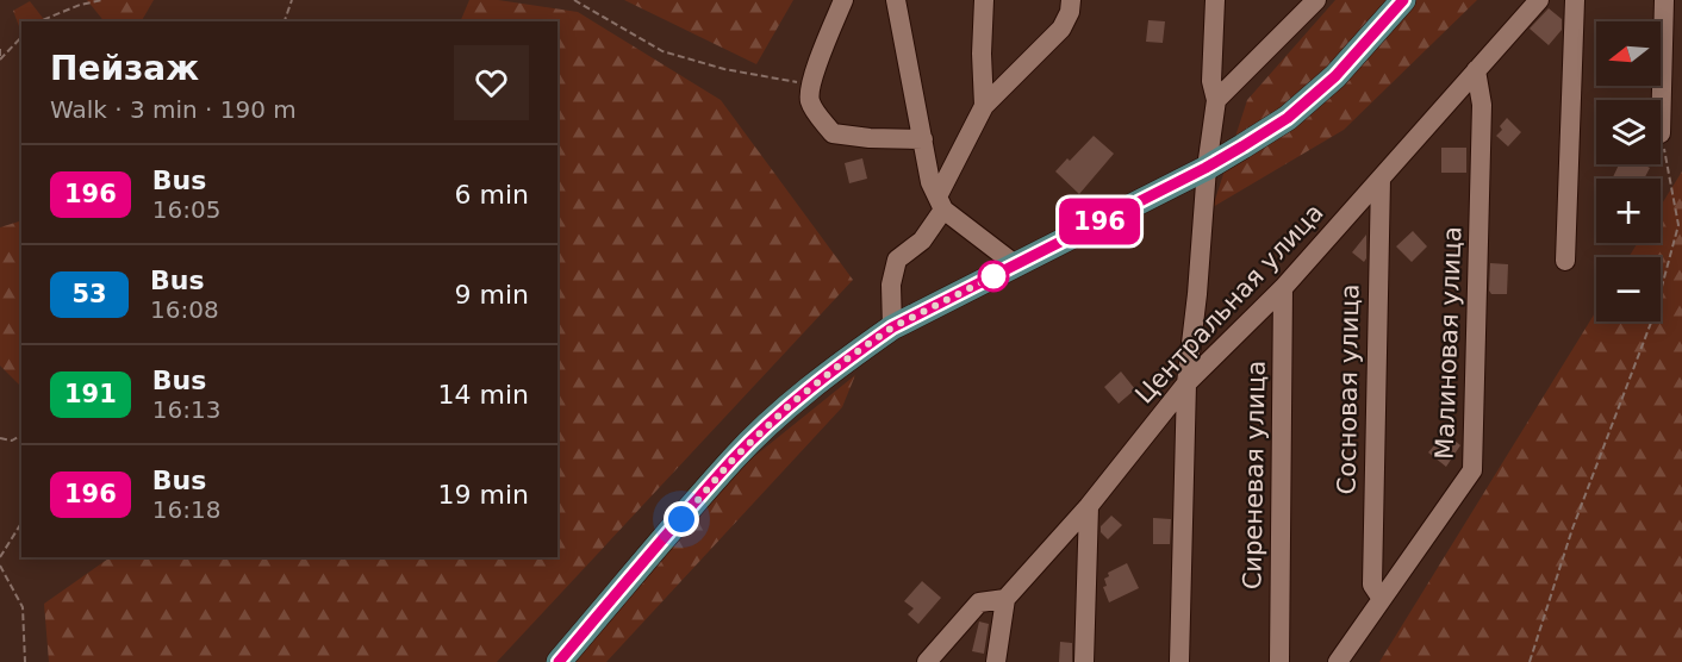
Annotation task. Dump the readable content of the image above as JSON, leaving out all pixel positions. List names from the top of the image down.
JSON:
{
  "streets": {
    "street": [
      "Центральная улица",
      "Малиновая улица",
      "Сосновая улица",
      "Сиреневая улица"
    ]
  },
  "crossings": [
    ["Центральная улица", "Малиновая улица"],
    ["Центральная улица", "Сосновая улица"],
    ["Центральная улица", "Сиреневая улица"],
    ["Малиновая улица", "Сосновая улица"]
  ],
  "lines": ["bus line 196"],
  "north": "left",
  "page": {
    "on_map": "196",
    "map_buttons": ["+", "−"],
    "heading": ["Пейзаж", "Walk · 3 min · 190 m"],
    "list": [
      {
        "mark": "196",
        "name": "Bus",
        "note": "16:05",
        "value": "6 min"
      },
      {
        "mark": "53",
        "name": "Bus",
        "note": "16:08",
        "value": "9 min"
      },
      {
        "mark": "191",
        "name": "Bus",
        "note": "16:13",
        "value": "14 min"
      },
      {
        "mark": "196",
        "name": "Bus",
        "note": "16:18",
        "value": "19 min"
      }
    ]
  }
}
